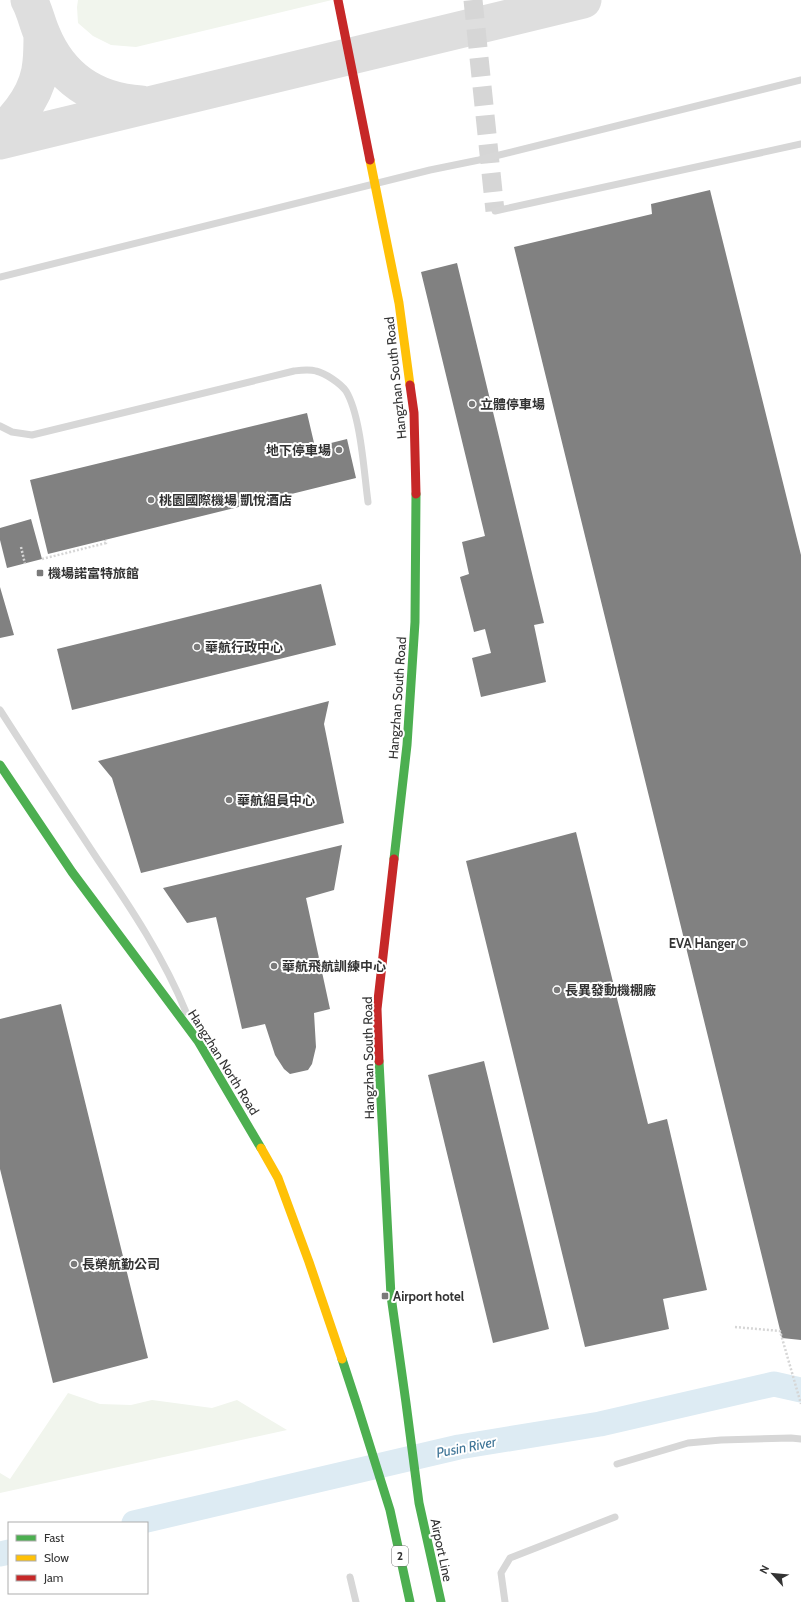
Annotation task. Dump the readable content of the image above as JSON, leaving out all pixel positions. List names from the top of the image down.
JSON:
{
  "streets": {
    "main road": [
      "Hangzhan South Road",
      "Hangzhan North Road",
      "Airport Line",
      "2"
    ]
  },
  "crossings": [
    ["Hangzhan South Road", "Airport Line"]
  ],
  "water": ["Pusin River"],
  "places": {
    "other": [
      "立體停車場",
      "地下停車場",
      "桃園國際機場 凱悅酒店",
      "華航行政中心",
      "華航組員中心",
      "EVA Hanger",
      "華航飛航訓練中心",
      "長異發動機棚廠",
      "長榮航勤公司"
    ],
    "transit": ["機場諾富特旅館", "Airport hotel"]
  },
  "legend": ["Fast", "Slow", "Jam"],
  "north": "top left"
}
